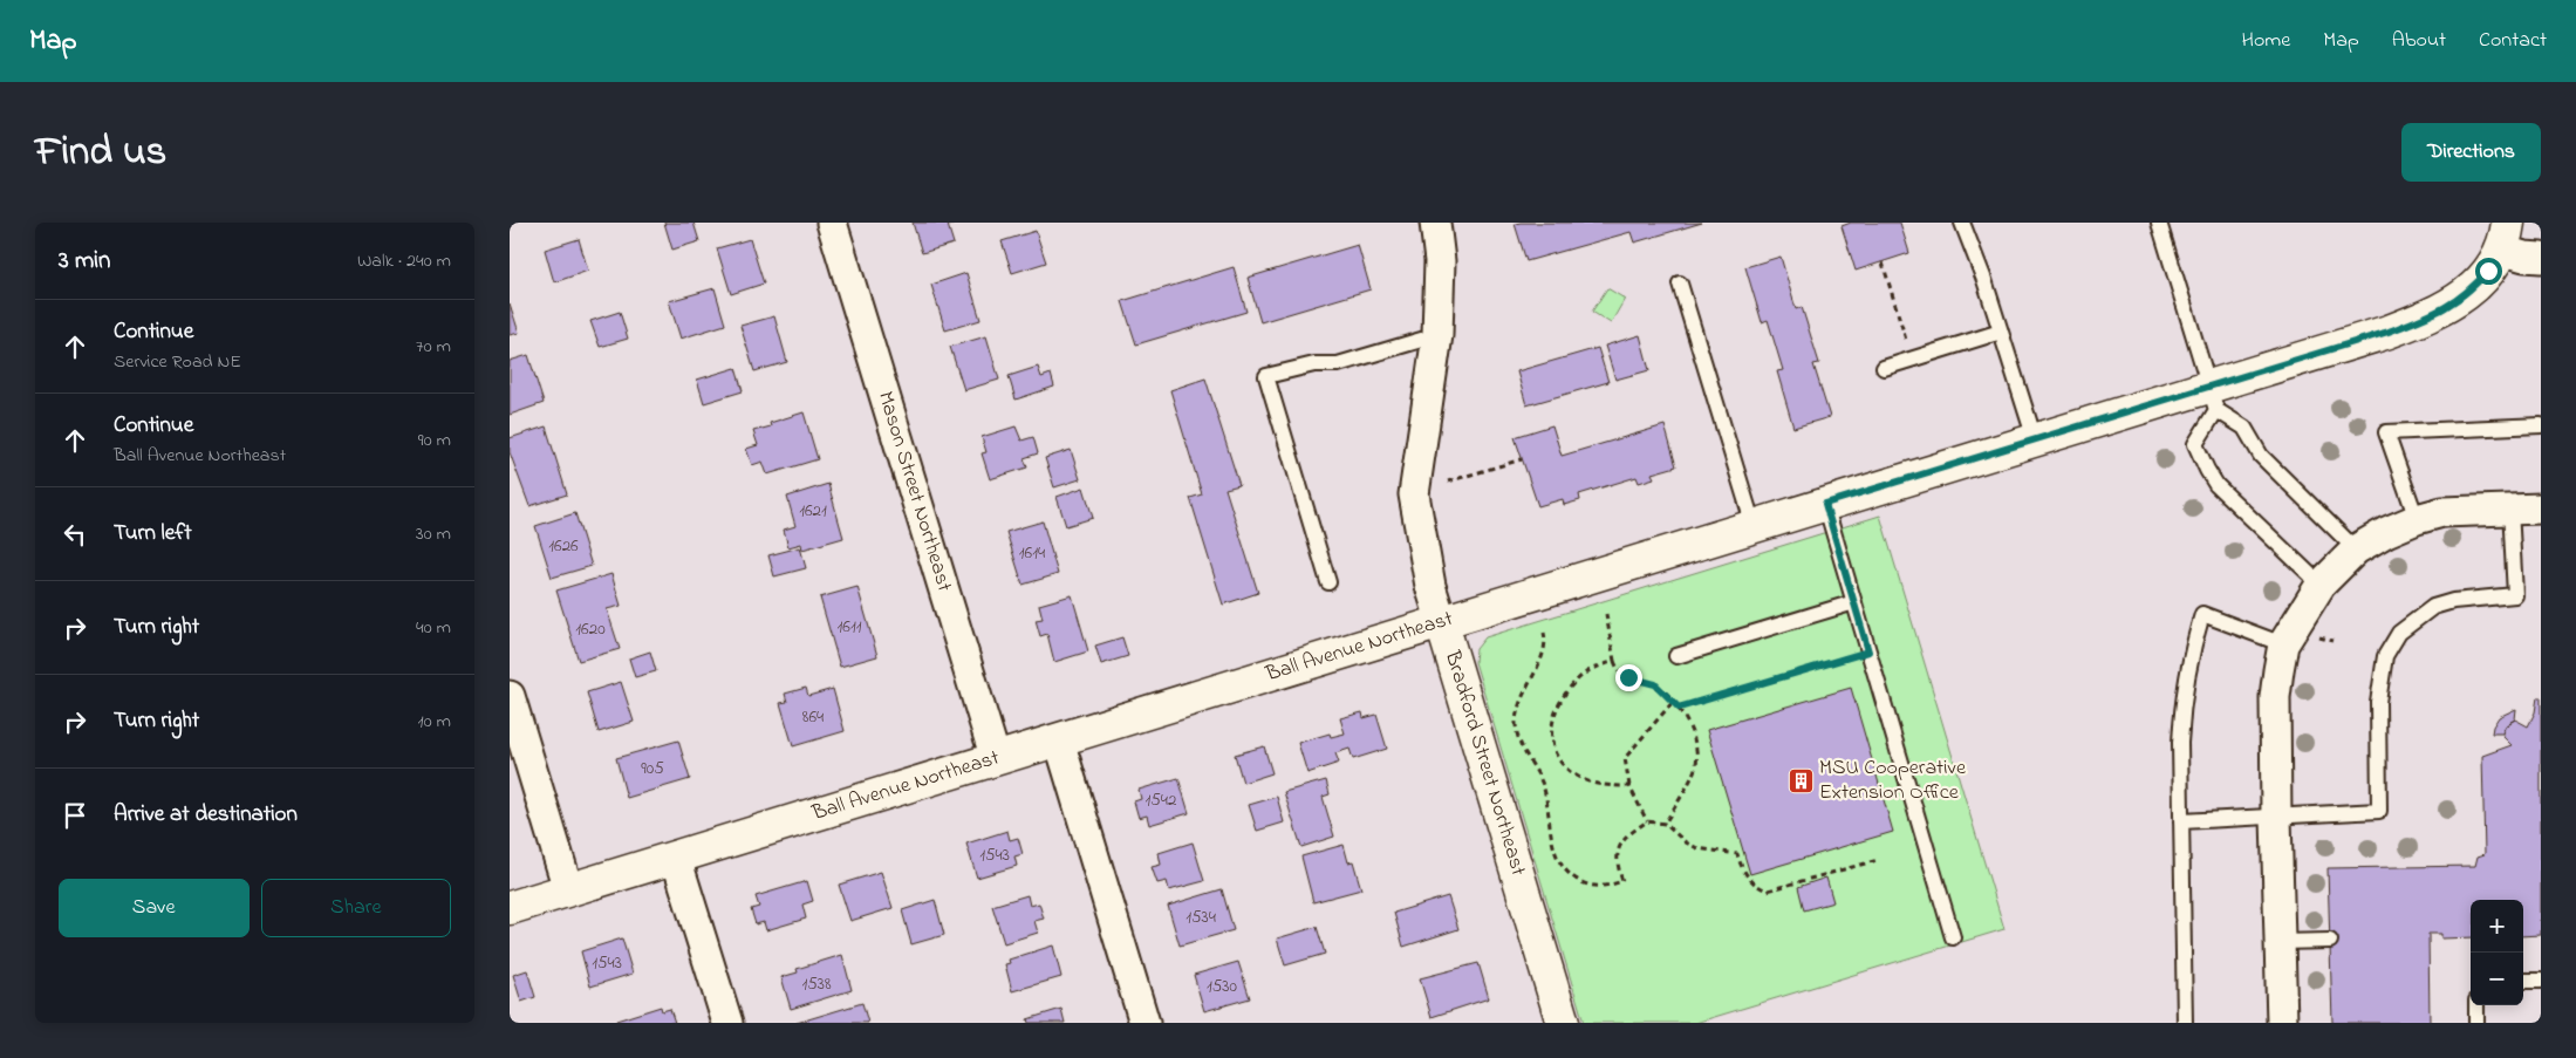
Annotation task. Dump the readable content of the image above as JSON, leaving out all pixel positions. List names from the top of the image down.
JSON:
{
  "streets": {
    "street": ["Mason Street Northeast", "Ball Avenue Northeast", "Bradford Street Northeast"]
  },
  "crossings": [
    ["Mason Street Northeast", "Ball Avenue Northeast"],
    ["Ball Avenue Northeast", "Bradford Street Northeast"]
  ],
  "places": {
    "building": ["MSU Cooperative Extension Office"]
  },
  "house_numbers": [
    "1621",
    "1626",
    "1614",
    "1611",
    "1620",
    "864",
    "905",
    "1542",
    "1543",
    "1534",
    "1543",
    "1538",
    "1530"
  ],
  "page": {
    "header": "Map",
    "nav": [
      "Home",
      "Map",
      "About",
      "Contact"
    ],
    "title": "Find us",
    "buttons": [
      "Directions",
      ["Save", "Share"]
    ],
    "heading": ["3 min", "Walk · 240 m"],
    "list": [
      ["Continue", "Service Road NE", "70 m"],
      ["Continue", "Ball Avenue Northeast", "90 m"],
      ["Turn left", "30 m"],
      ["Turn right", "40 m"],
      ["Turn right", "10 m"],
      "Arrive at destination"
    ],
    "map_buttons": ["+", "−"]
  }
}
